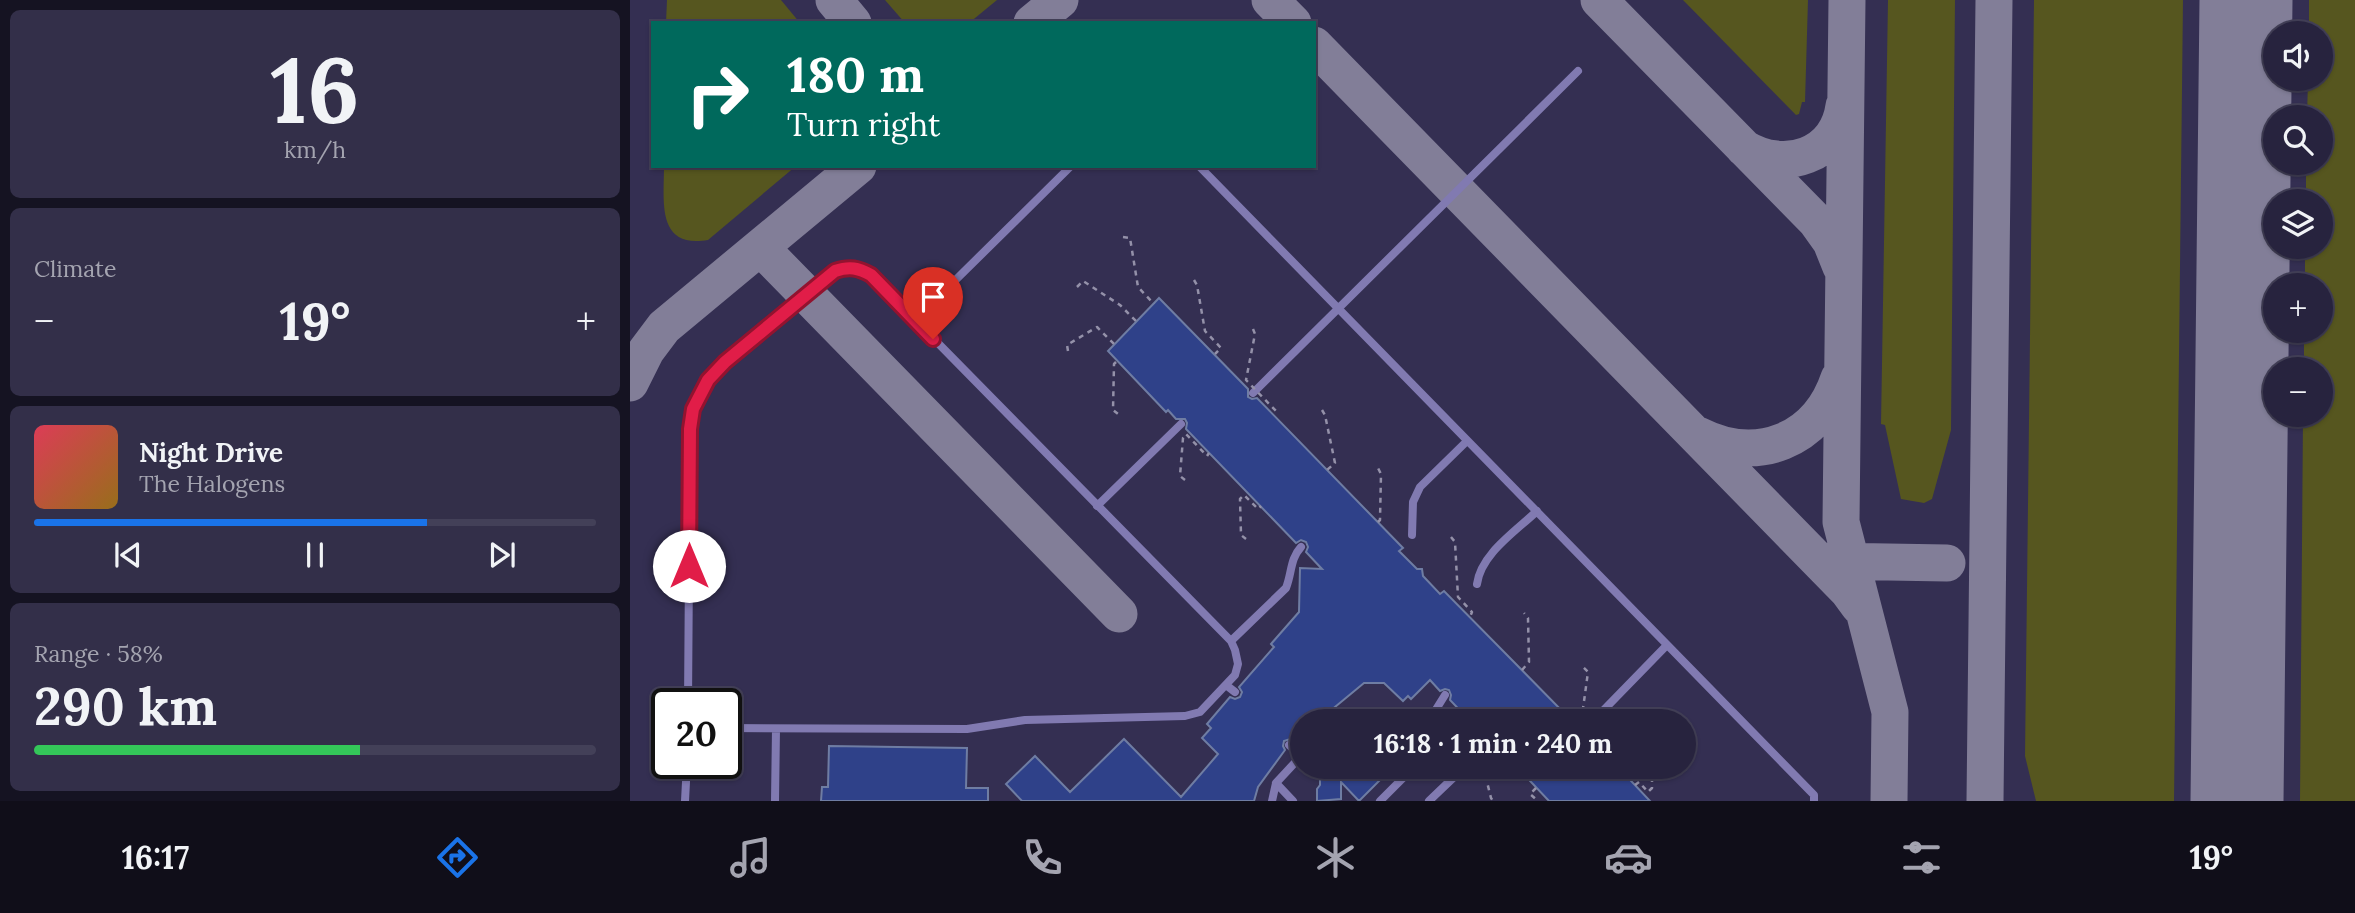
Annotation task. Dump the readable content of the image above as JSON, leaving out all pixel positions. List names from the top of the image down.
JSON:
{
  "page": {
    "tile": [
      ["16", "km/h"],
      "Climate",
      ["Range · 58%", "290 km"]
    ],
    "map_buttons": ["+", "−"],
    "turn": ["180 m", "Turn right"],
    "heat": ["−", "19°", "+"],
    "song": ["Night Drive", "The Halogens"],
    "limit": "20",
    "trip": "16:18 · 1 min · 240 m",
    "tabs": ["16:17", "19°"]
  }
}
